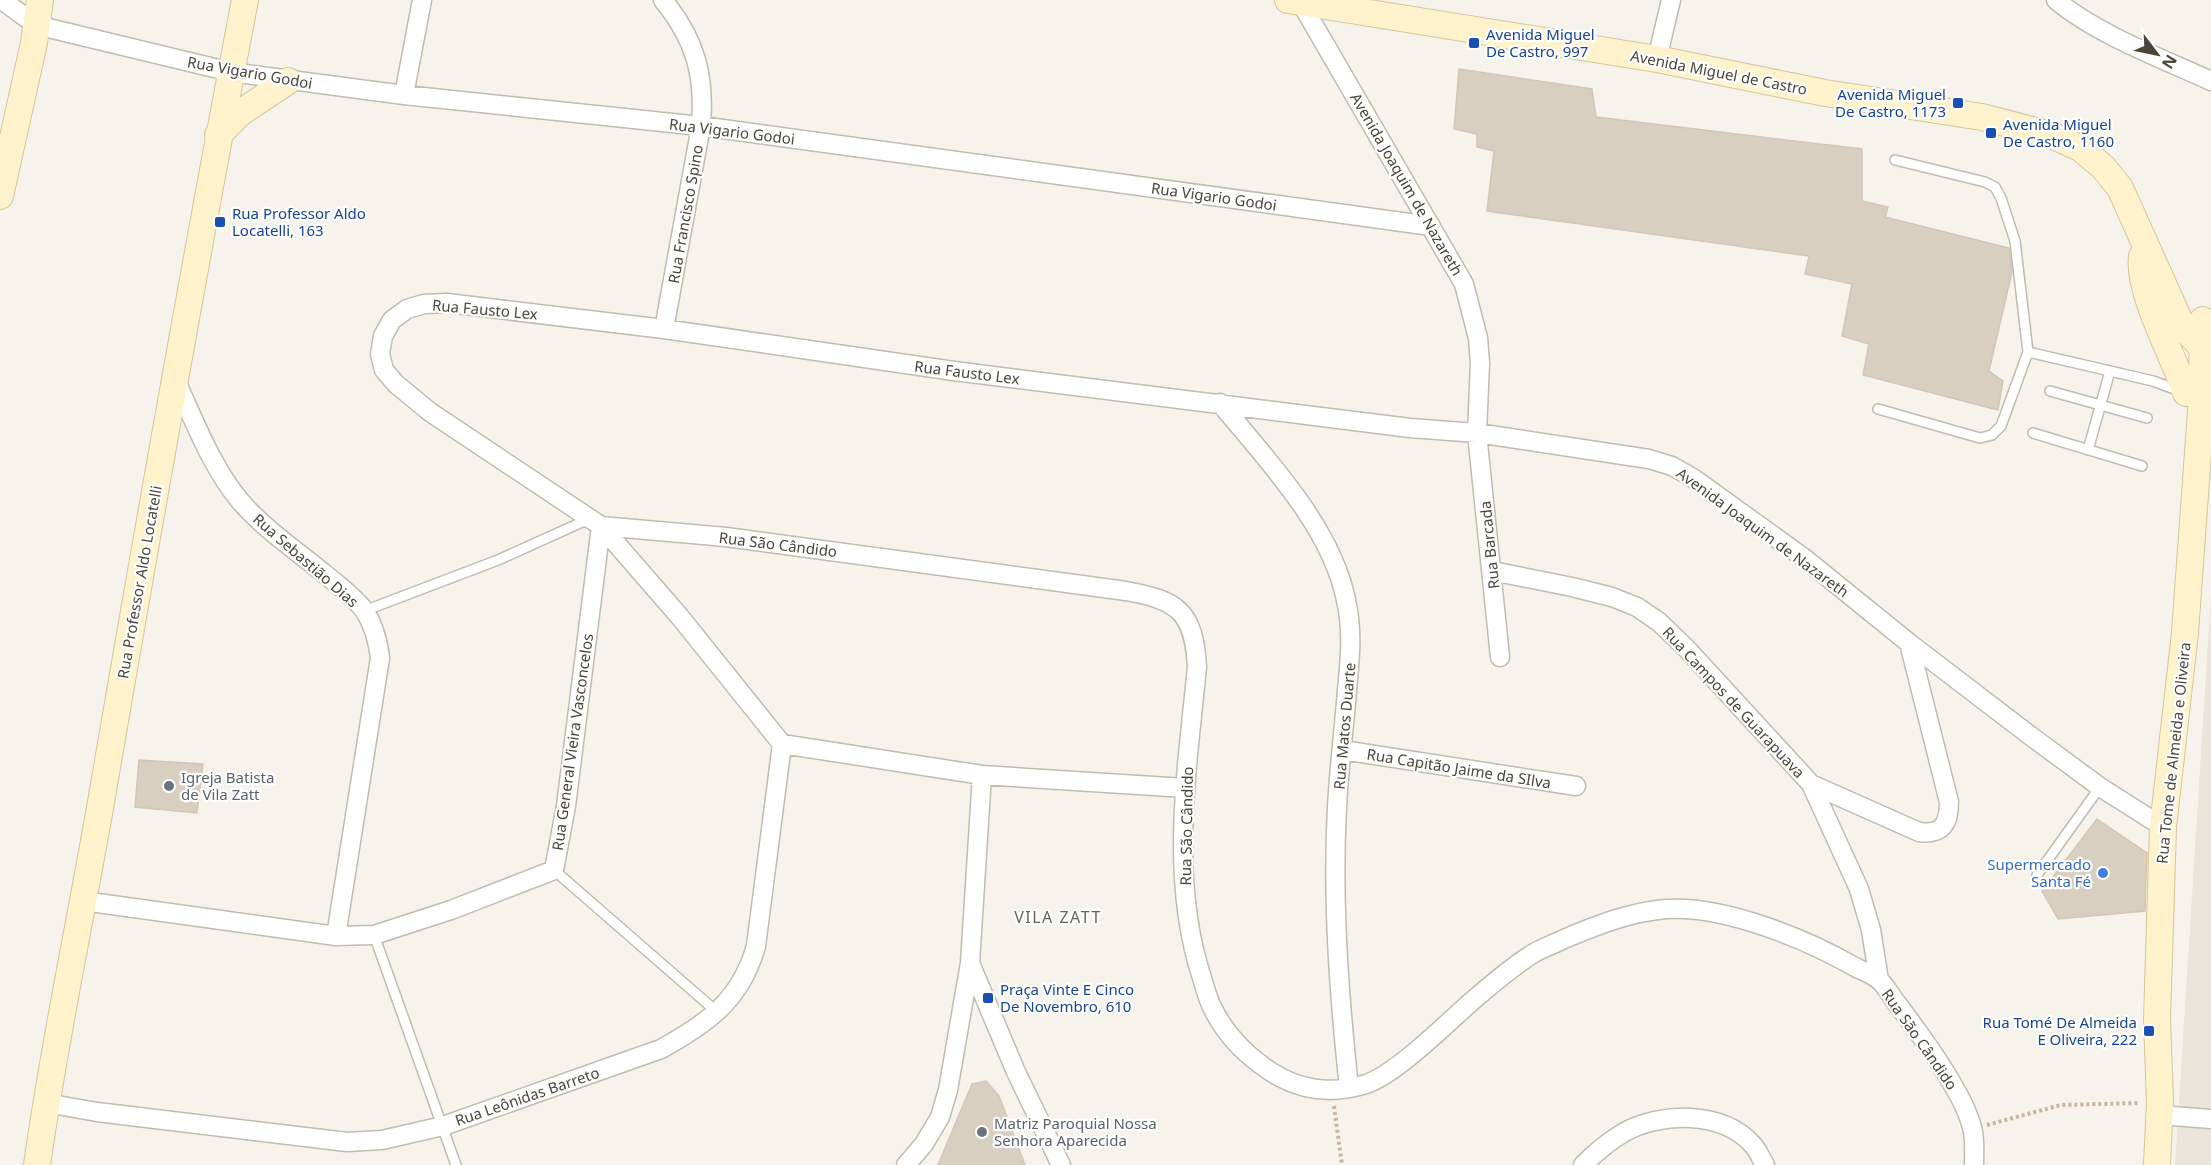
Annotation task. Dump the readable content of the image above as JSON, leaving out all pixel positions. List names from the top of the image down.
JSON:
{
  "streets": {
    "street": [
      "Rua Vigario Godoi",
      "Avenida Miguel de Castro",
      "Avenida Joaquim de Nazareth",
      "Rua Francisco Spino",
      "Rua Fausto Lex",
      "Rua São Cândido",
      "Rua Barcada",
      "Rua Sebastião Dias",
      "Rua Professor Aldo Locatelli",
      "Rua Campos de Guarapuava",
      "Rua Matos Duarte",
      "Rua General Vieira Vasconcelos",
      "Rua Tome de Almeida e Oliveira",
      "Rua Capitão Jaime da SIlva",
      "Rua Leônidas Barreto"
    ]
  },
  "crossings": [
    ["Rua Vigario Godoi", "Avenida Joaquim de Nazareth"],
    ["Rua Vigario Godoi", "Rua Francisco Spino"],
    ["Rua Vigario Godoi", "Rua Professor Aldo Locatelli"],
    ["Avenida Miguel de Castro", "Avenida Joaquim de Nazareth"],
    ["Avenida Miguel de Castro", "Rua Tome de Almeida e Oliveira"],
    ["Avenida Joaquim de Nazareth", "Rua Fausto Lex"],
    ["Avenida Joaquim de Nazareth", "Rua Barcada"],
    ["Avenida Joaquim de Nazareth", "Rua Tome de Almeida e Oliveira"],
    ["Rua Francisco Spino", "Rua Fausto Lex"],
    ["Rua Fausto Lex", "Rua São Cândido"],
    ["Rua Fausto Lex", "Rua Barcada"],
    ["Rua Fausto Lex", "Rua Matos Duarte"],
    ["Rua Fausto Lex", "Rua General Vieira Vasconcelos"],
    ["Rua Fausto Lex", "Rua Leônidas Barreto"],
    ["Rua São Cândido", "Rua Campos de Guarapuava"],
    ["Rua São Cândido", "Rua Matos Duarte"],
    ["Rua São Cândido", "Rua General Vieira Vasconcelos"],
    ["Rua Barcada", "Rua Campos de Guarapuava"],
    ["Rua Sebastião Dias", "Rua Professor Aldo Locatelli"],
    ["Rua Sebastião Dias", "Rua General Vieira Vasconcelos"],
    ["Rua Professor Aldo Locatelli", "Rua General Vieira Vasconcelos"],
    ["Rua Professor Aldo Locatelli", "Rua Leônidas Barreto"],
    ["Rua Matos Duarte", "Rua Capitão Jaime da SIlva"]
  ],
  "districts": ["VILA ZATT"],
  "places": {
    "transit": [
      "Avenida Miguel De Castro, 997",
      "Avenida Miguel De Castro, 1173",
      "Avenida Miguel De Castro, 1160",
      "Rua Professor Aldo Locatelli, 163",
      "Praça Vinte E Cinco De Novembro, 610",
      "Rua Tomé De Almeida E Oliveira, 222"
    ],
    "other": ["Igreja Batista de Vila Zatt", "Supermercado Santa Fé", "Matriz Paroquial Nossa Senhora Aparecida"]
  },
  "north": "bottom right"
}
